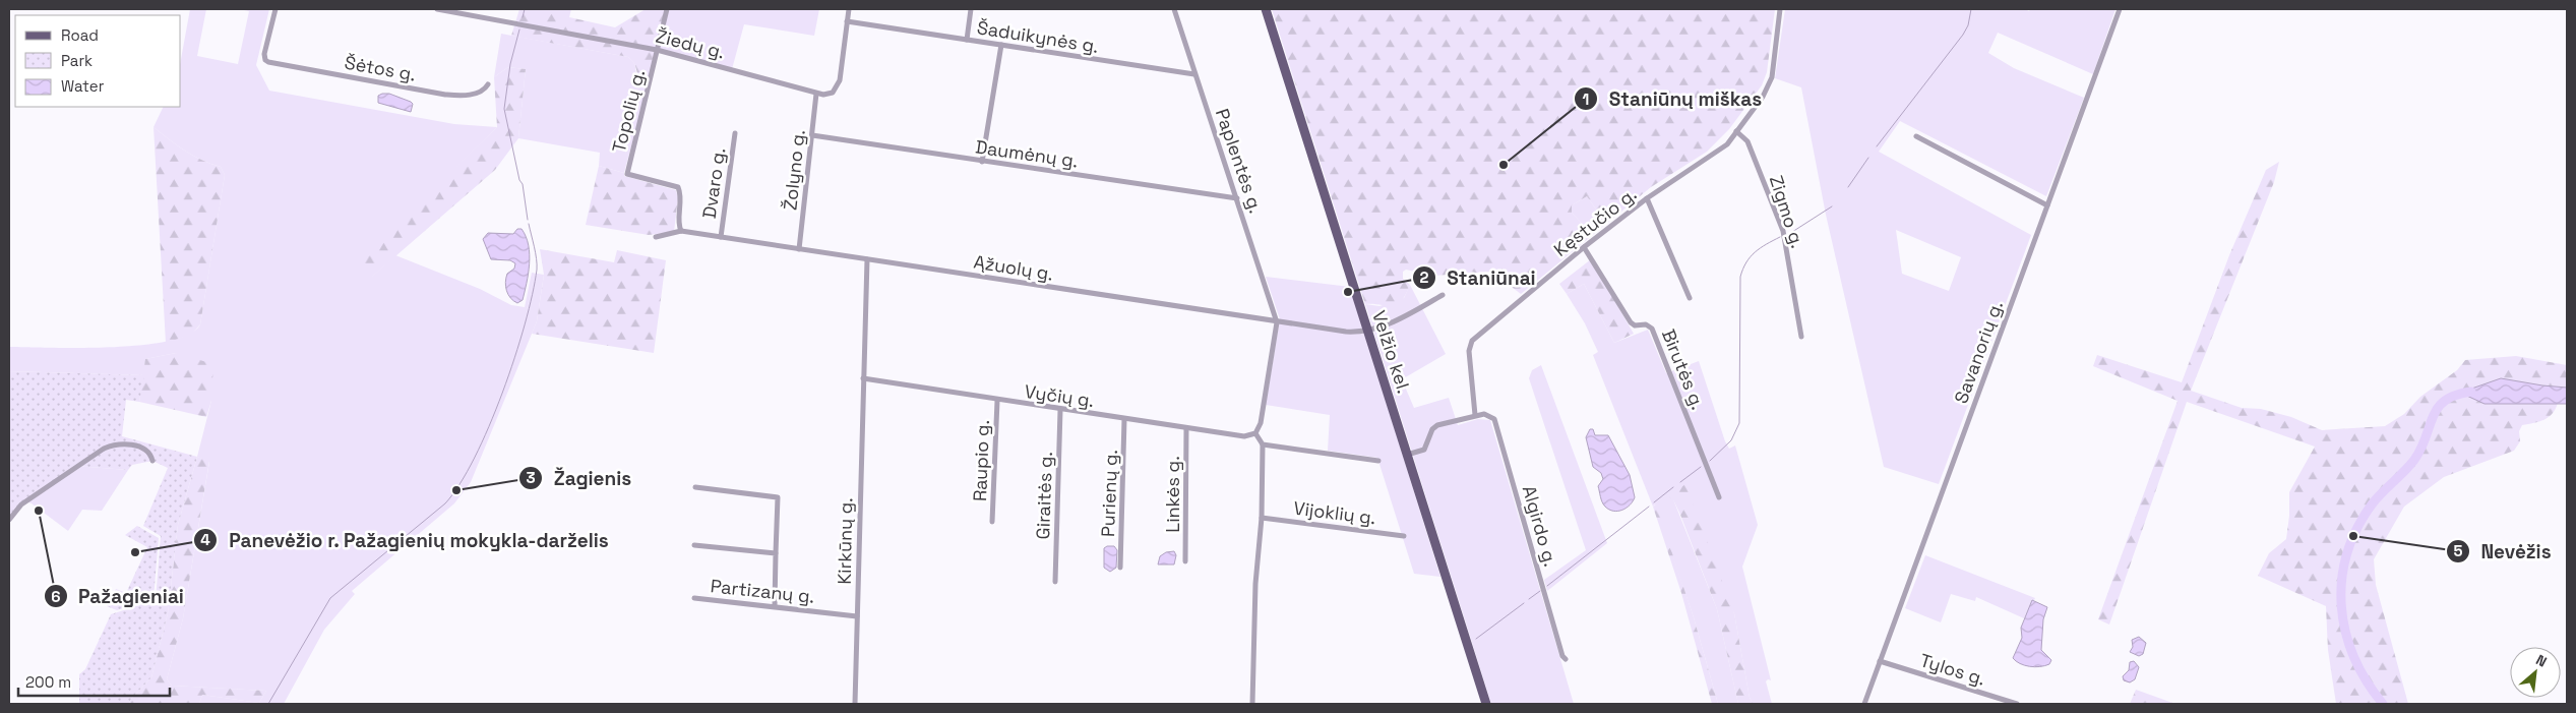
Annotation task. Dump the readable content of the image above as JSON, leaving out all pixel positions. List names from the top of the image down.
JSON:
{
  "streets": {
    "main road": ["Velžio kel."],
    "street": [
      "Šaduikynės g.",
      "Žiedų g.",
      "Šėtos g.",
      "Topolių g.",
      "Daumėnų g.",
      "Paplentės g.",
      "Žolyno g.",
      "Dvaro g.",
      "Zigmo g.",
      "Kęstučio g.",
      "Ąžuolų g.",
      "Savanorių g.",
      "Birutės g.",
      "Vyčių g.",
      "Raupio g.",
      "Purienų g.",
      "Linkės g.",
      "Giraitės g.",
      "Vijoklių g.",
      "Algirdo g.",
      "Kirkūnų g.",
      "Partizanų g.",
      "Tylos g."
    ]
  },
  "crossings": [
    ["Šaduikynės g.", "Paplentės g."],
    ["Žiedų g.", "Topolių g."],
    ["Žiedų g.", "Žolyno g."],
    ["Topolių g.", "Ąžuolų g."],
    ["Daumėnų g.", "Paplentės g."],
    ["Daumėnų g.", "Žolyno g."],
    ["Paplentės g.", "Ąžuolų g."],
    ["Žolyno g.", "Ąžuolų g."],
    ["Dvaro g.", "Ąžuolų g."],
    ["Zigmo g.", "Kęstučio g."],
    ["Kęstučio g.", "Birutės g."],
    ["Kęstučio g.", "Algirdo g."],
    ["Ąžuolų g.", "Velžio kel."],
    ["Savanorių g.", "Tylos g."],
    ["Vyčių g.", "Raupio g."],
    ["Vyčių g.", "Purienų g."],
    ["Vyčių g.", "Linkės g."],
    ["Vyčių g.", "Giraitės g."],
    ["Vyčių g.", "Kirkūnų g."],
    ["Kirkūnų g.", "Partizanų g."]
  ],
  "places": [
    "Staniūnų miškas",
    "Staniūnai",
    "Žagienis",
    "Pažagieniai",
    "Nevėžis",
    "Panevėžio r. Pažagienių mokykla-darželis"
  ],
  "legend": ["Road", "Park", "Water"],
  "scale_bar": "200 m",
  "north": "top right"
}
